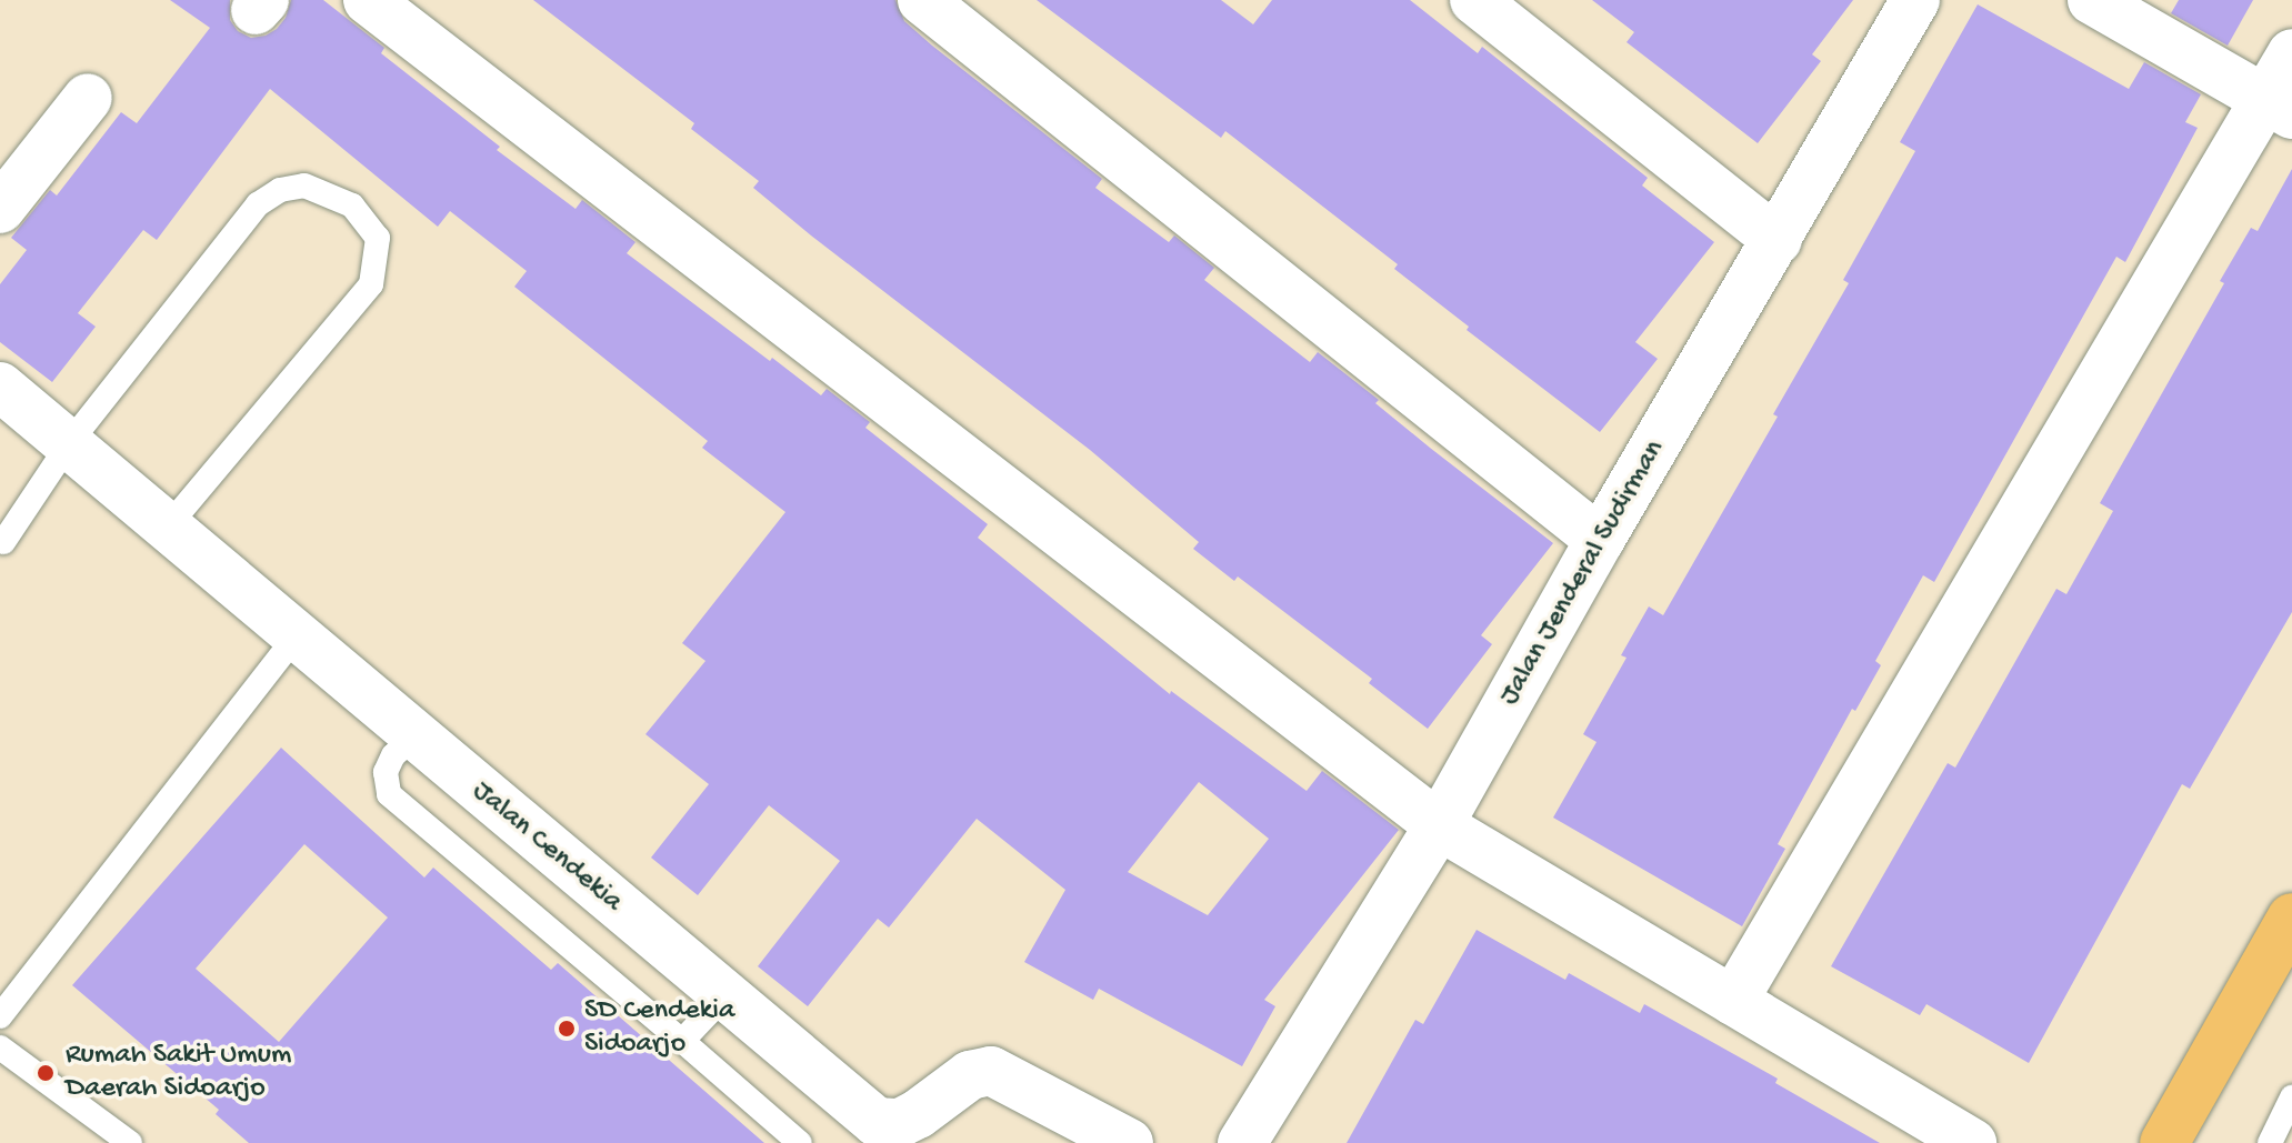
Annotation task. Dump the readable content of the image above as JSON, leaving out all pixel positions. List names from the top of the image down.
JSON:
{
  "streets": {
    "street": ["Jalan Jenderal Sudirman", "Jalan Cendekia"]
  },
  "places": ["SD Cendekia Sidoarjo", "Rumah Sakit Umum Daerah Sidoarjo"]
}
